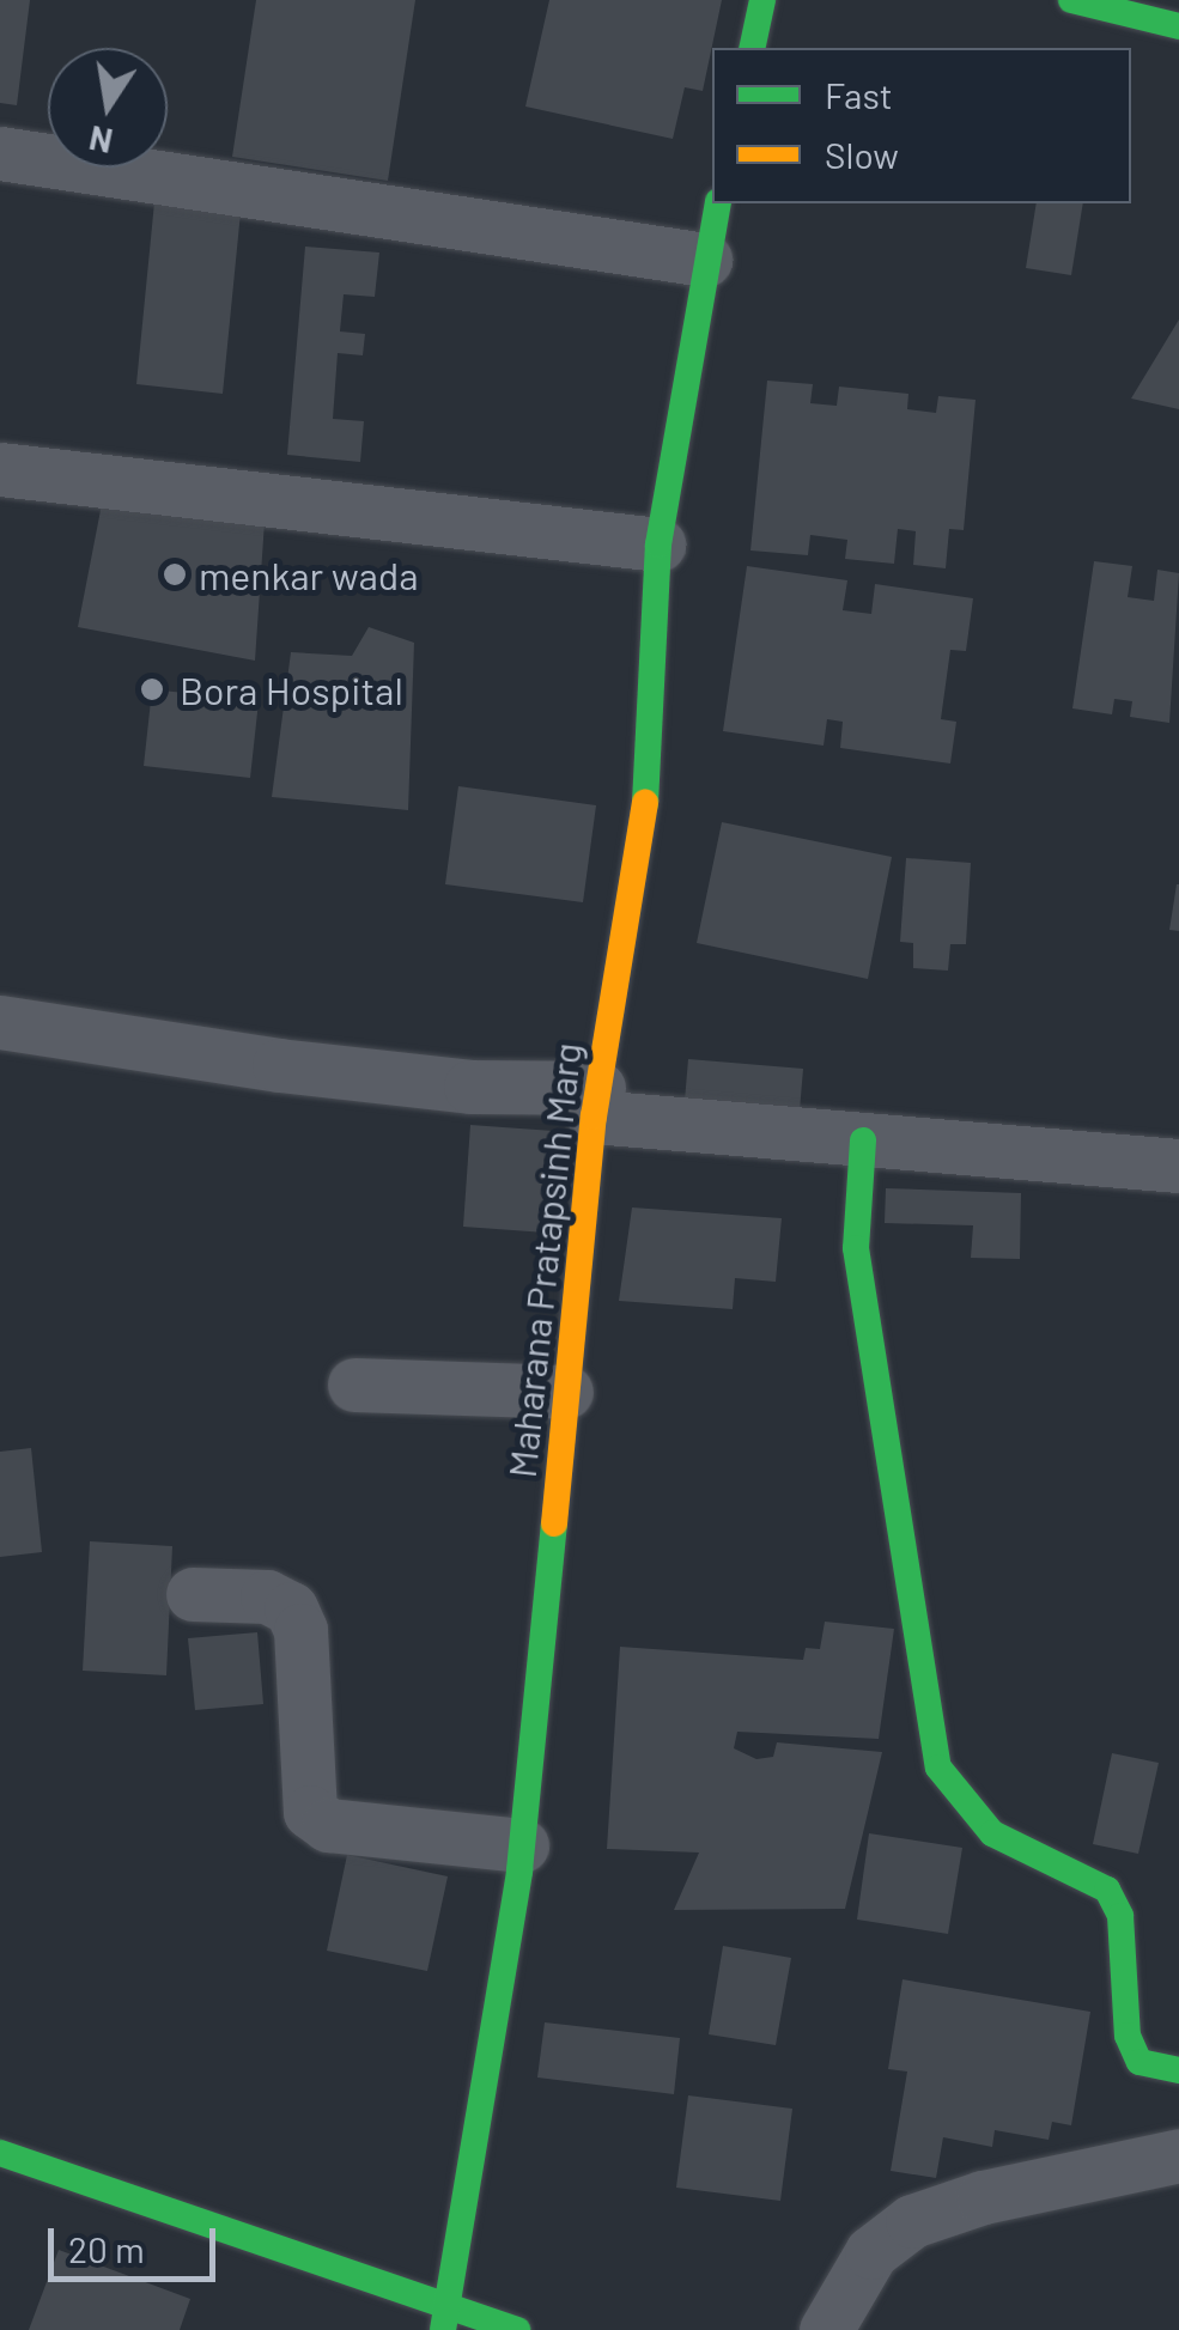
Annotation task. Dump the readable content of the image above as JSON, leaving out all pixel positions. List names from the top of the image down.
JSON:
{
  "streets": {
    "street": ["Maharana Pratapsinh Marg"]
  },
  "places": ["menkar wada", "Bora Hospital"],
  "legend": ["Fast", "Slow"],
  "scale_bar": "20 m",
  "north": "bottom"
}
